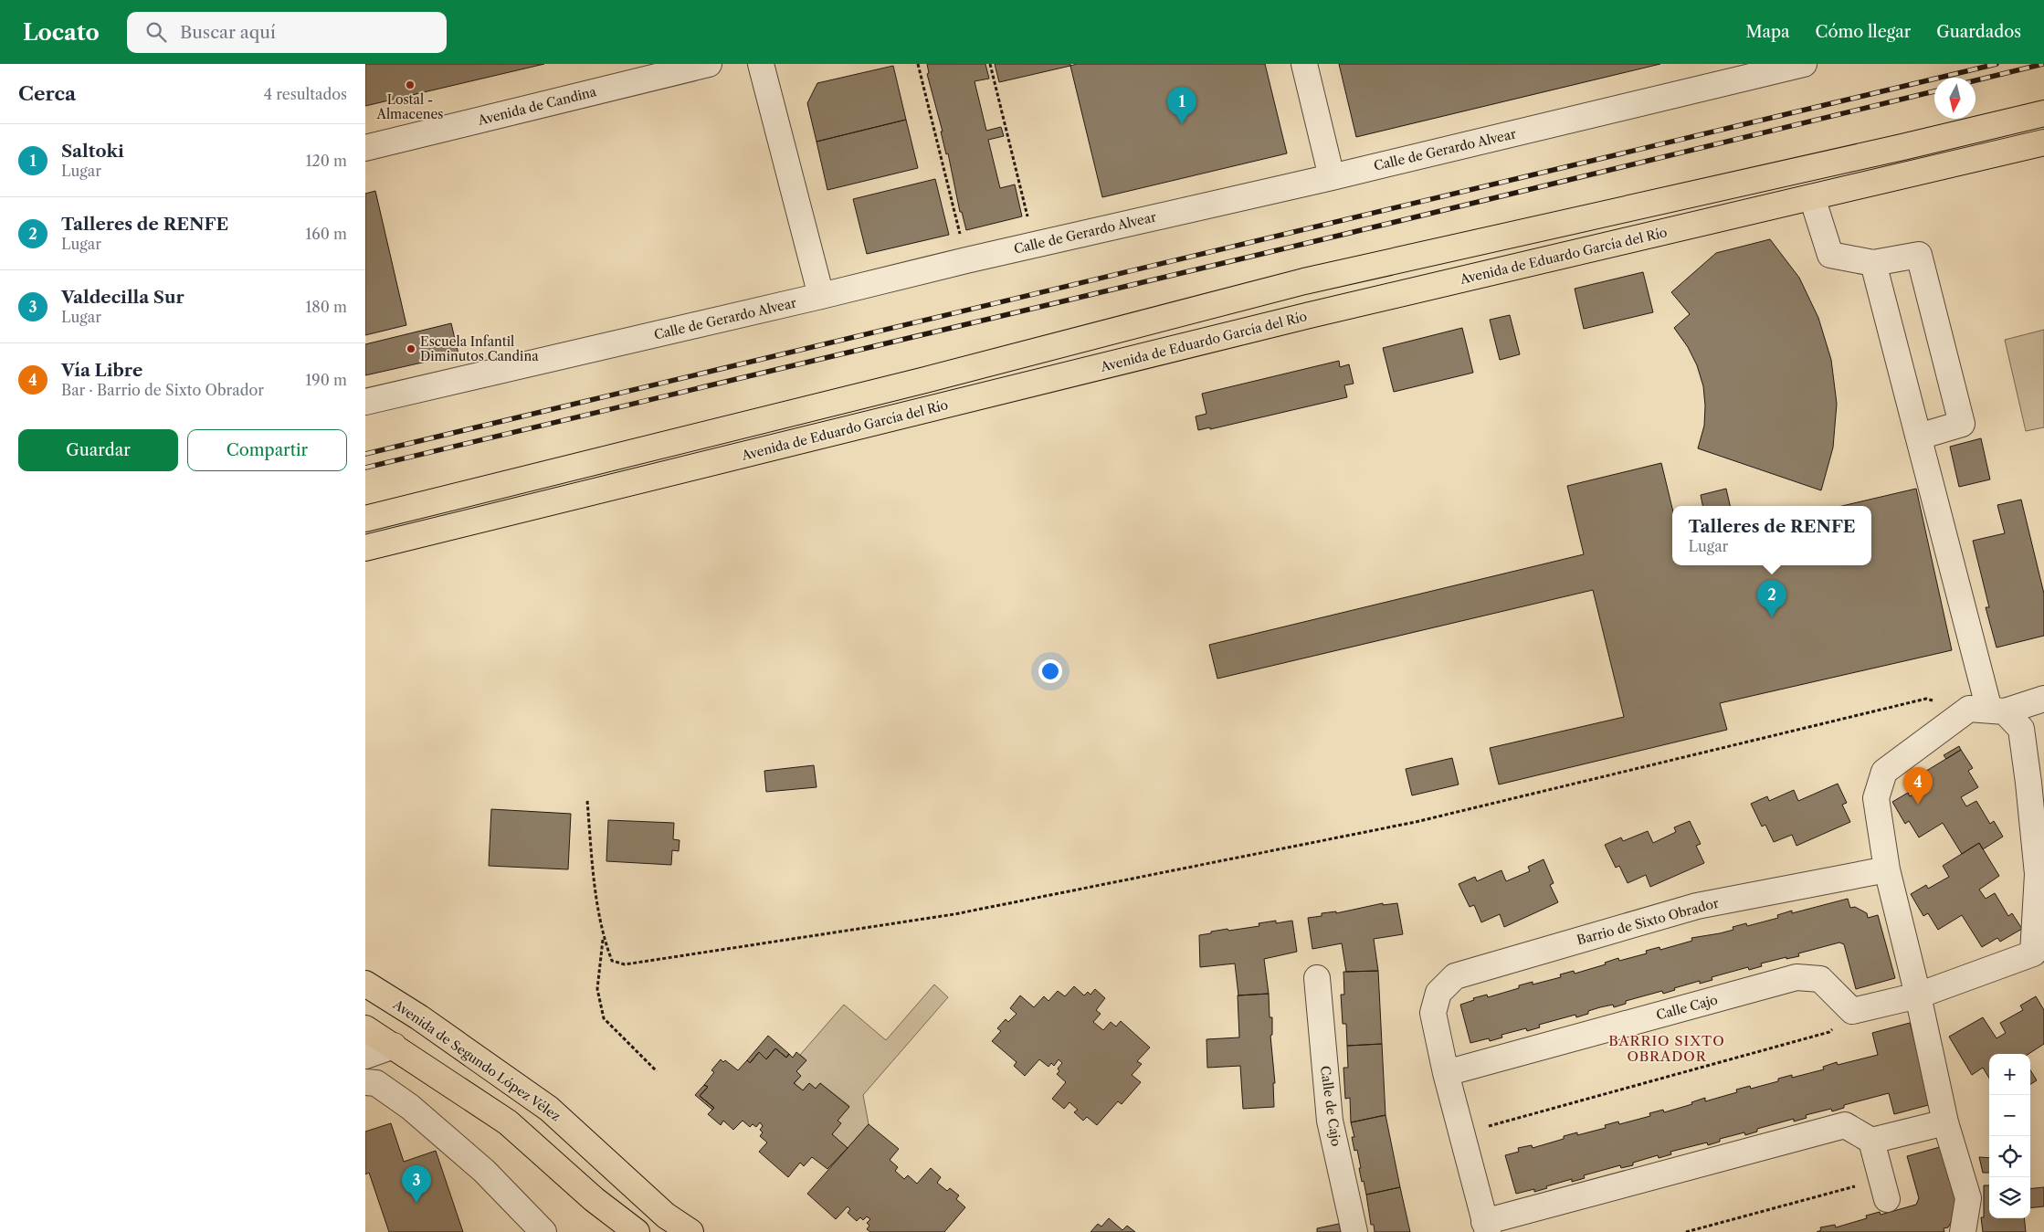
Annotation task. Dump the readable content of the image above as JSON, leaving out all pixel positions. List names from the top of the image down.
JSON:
{
  "streets": {
    "main road": ["Avenida de Eduardo García del Río", "Avenida de Segundo López Vélez"],
    "street": [
      "Avenida de Candina",
      "Calle de Gerardo Alvear",
      "Barrio de Sixto Obrador",
      "Calle Cajo",
      "Calle de Cajo"
    ]
  },
  "crossings": [
    ["Barrio de Sixto Obrador", "Calle Cajo"]
  ],
  "districts": ["BARRIO SIXTO OBRADOR"],
  "places": ["Lostal - Almacenes", "Escuela Infantil Diminutos Candina"],
  "north": "bottom",
  "page": {
    "header": "Locato",
    "search": "Buscar aquí",
    "nav": ["Mapa", "Cómo llegar", "Guardados"],
    "heading": ["Cerca", "4 resultados"],
    "pins": [
      "1",
      "2",
      "4",
      "3"
    ],
    "list": [
      {
        "mark": "1",
        "name": "Saltoki",
        "note": "Lugar",
        "value": "120 m"
      },
      {
        "mark": "2",
        "name": "Talleres de RENFE",
        "note": "Lugar",
        "value": "160 m"
      },
      {
        "mark": "3",
        "name": "Valdecilla Sur",
        "note": "Lugar",
        "value": "180 m"
      },
      {
        "mark": "4",
        "name": "Vía Libre",
        "note": "Bar · Barrio de Sixto Obrador",
        "value": "190 m"
      }
    ],
    "buttons": ["Guardar", "Compartir"],
    "popup": ["Talleres de RENFE", "Lugar"],
    "map_buttons": ["+", "−"]
  }
}
